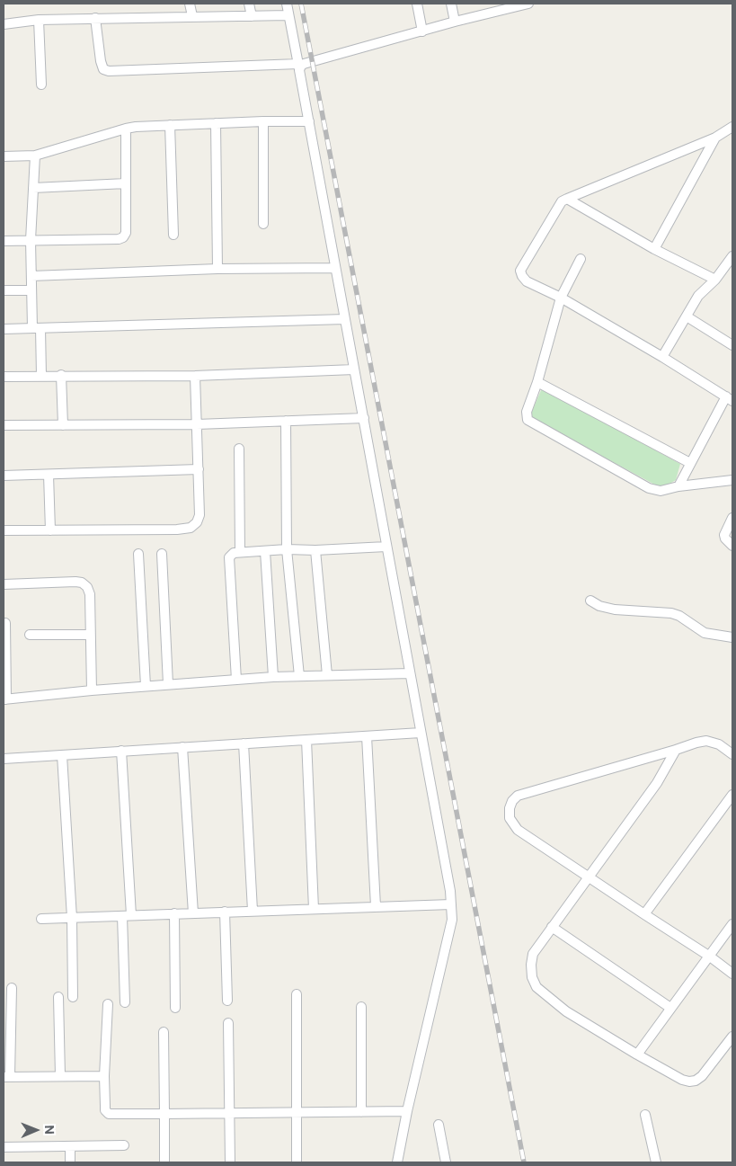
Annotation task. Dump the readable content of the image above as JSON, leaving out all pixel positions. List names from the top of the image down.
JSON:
{
  "north": "right"
}
